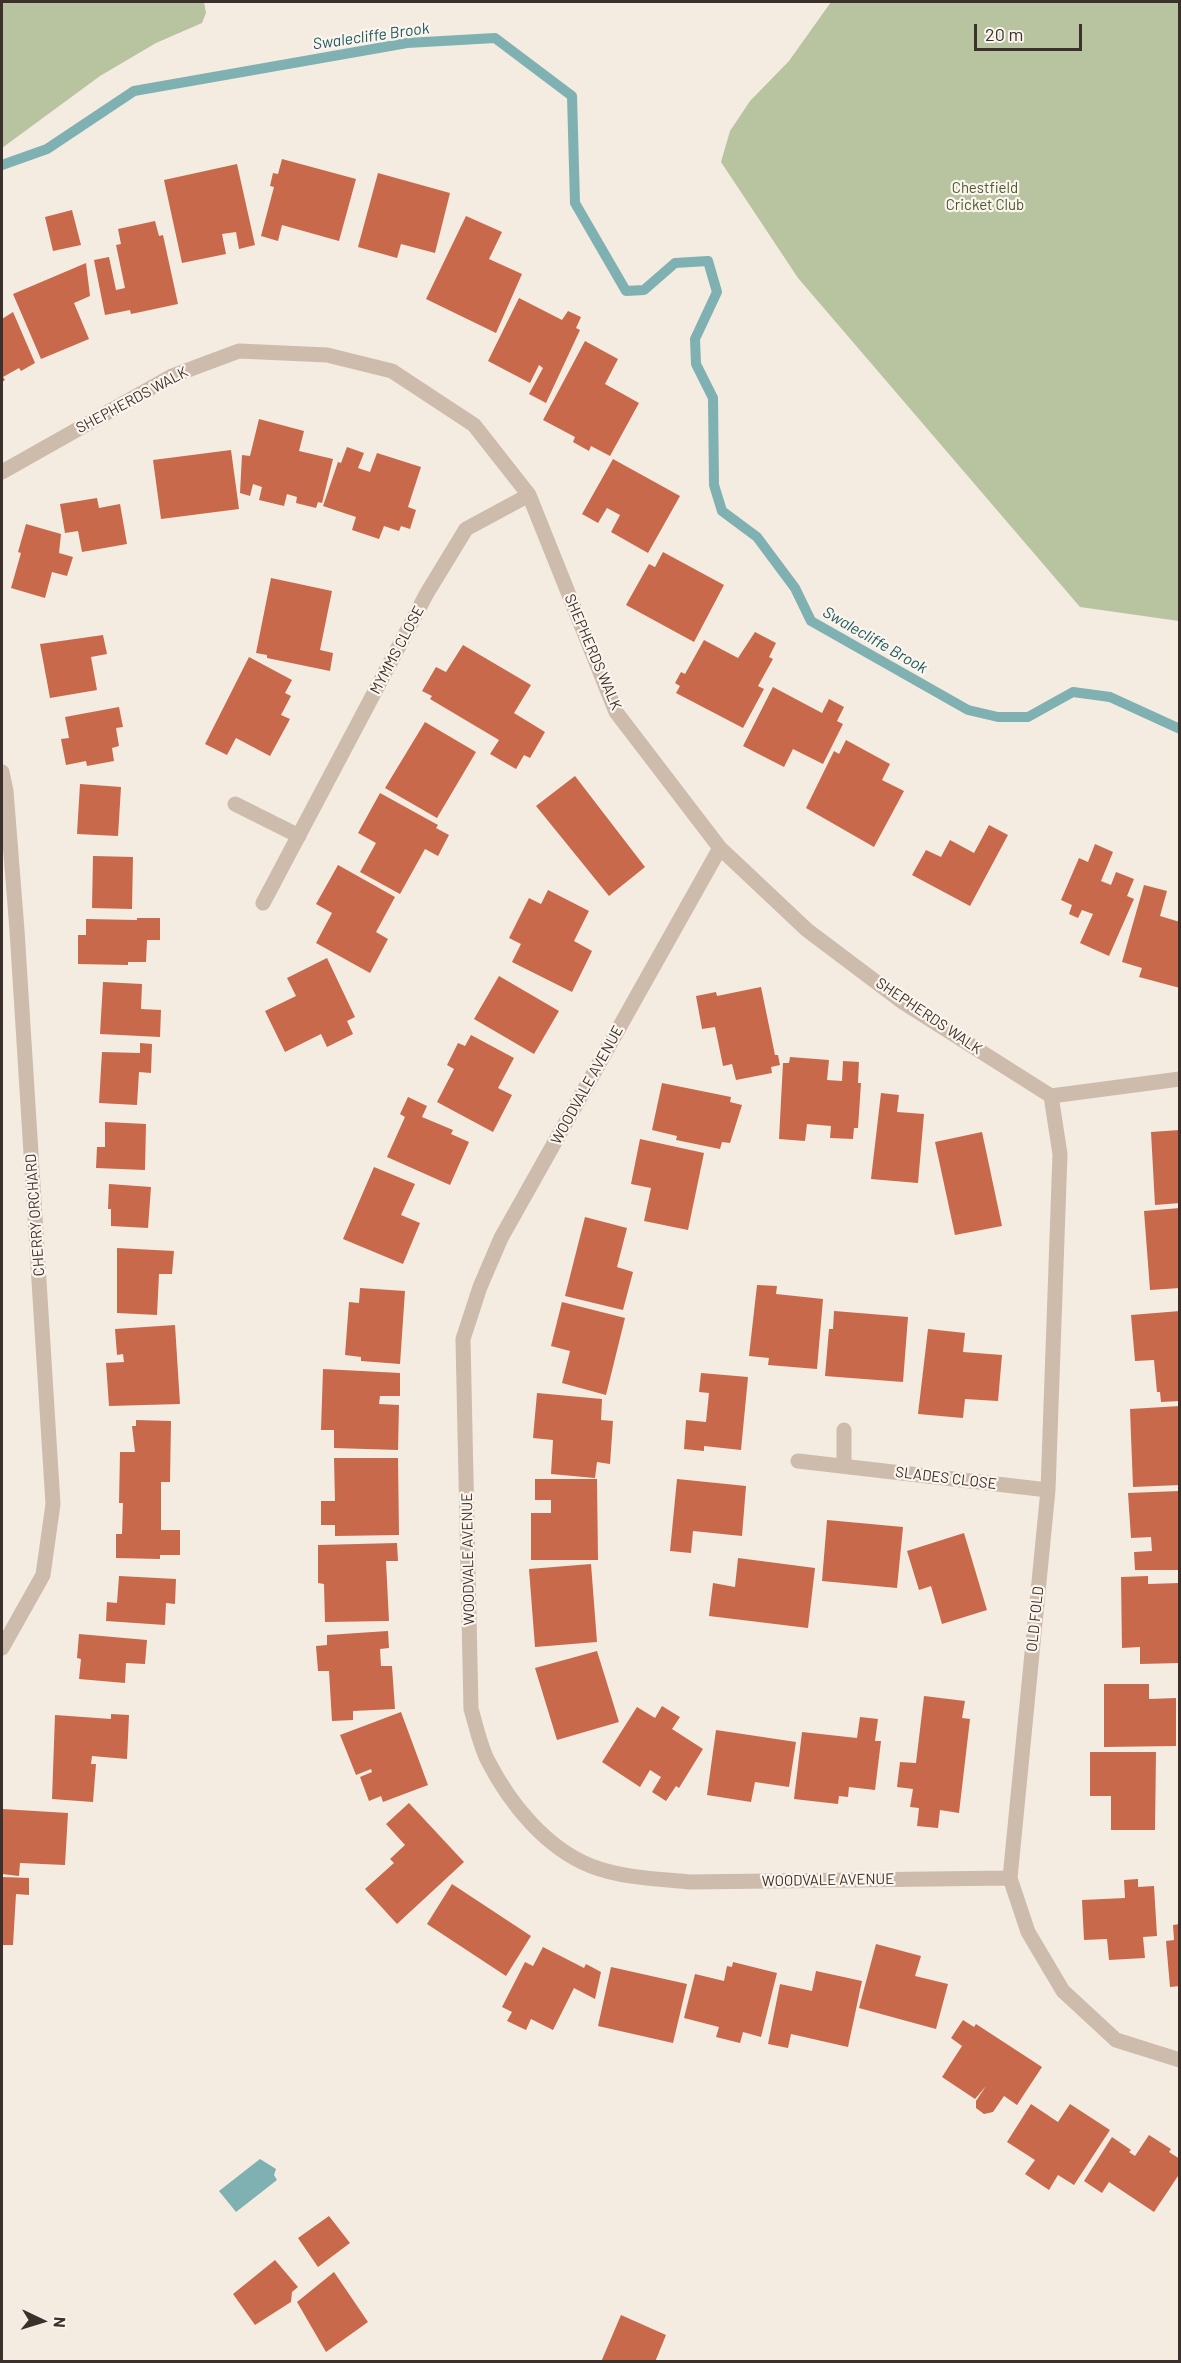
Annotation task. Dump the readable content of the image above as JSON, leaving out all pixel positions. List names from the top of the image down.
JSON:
{
  "streets": {
    "street": [
      "SHEPHERDS WALK",
      "MYMMS CLOSE",
      "WOODVALE AVENUE",
      "CHERRY ORCHARD",
      "SLADES CLOSE",
      "OLD FOLD"
    ]
  },
  "crossings": [
    ["SHEPHERDS WALK", "MYMMS CLOSE"],
    ["SHEPHERDS WALK", "WOODVALE AVENUE"],
    ["SHEPHERDS WALK", "OLD FOLD"],
    ["WOODVALE AVENUE", "OLD FOLD"],
    ["SLADES CLOSE", "OLD FOLD"]
  ],
  "water": ["Swalecliffe Brook"],
  "parks": ["Chestfield Cricket Club"],
  "scale_bar": "20 m",
  "north": "right"
}
